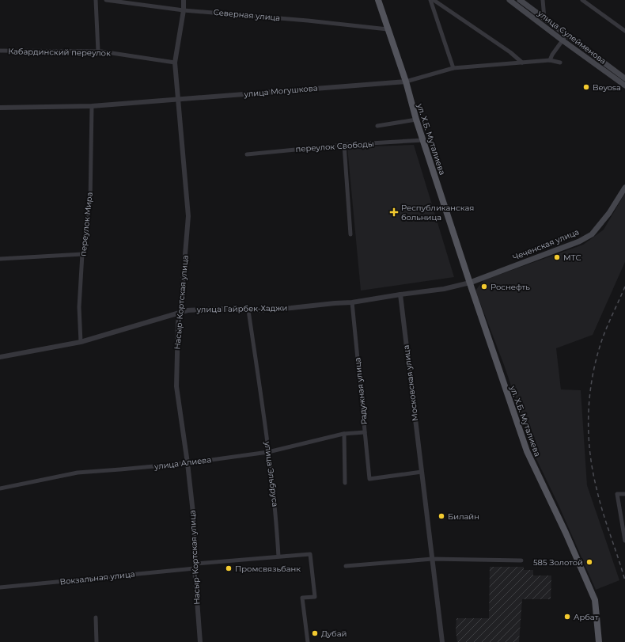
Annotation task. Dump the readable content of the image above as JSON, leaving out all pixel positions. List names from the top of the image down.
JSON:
{
  "streets": {
    "main road": ["улица Сулейменова", "ул. Х.Б. Муталиева", "Чеченская улица"],
    "street": [
      "Северная улица",
      "Кабардинский переулок",
      "улица Могушкова",
      "переулок Свободы",
      "переулок Мира",
      "Насыр-Кортская улица",
      "улица Гайрбек-Хаджи",
      "Московская улица",
      "Радужная улица",
      "улица Алиева",
      "улица Эльбруса",
      "Вокзальная улица"
    ]
  },
  "crossings": [
    ["Северная улица", "ул. Х.Б. Муталиева"],
    ["Северная улица", "Насыр-Кортская улица"],
    ["Кабардинский переулок", "Насыр-Кортская улица"],
    ["улица Могушкова", "ул. Х.Б. Муталиева"],
    ["улица Могушкова", "переулок Мира"],
    ["улица Могушкова", "Насыр-Кортская улица"],
    ["ул. Х.Б. Муталиева", "переулок Свободы"],
    ["ул. Х.Б. Муталиева", "Чеченская улица"],
    ["ул. Х.Б. Муталиева", "улица Гайрбек-Хаджи"],
    ["переулок Мира", "улица Гайрбек-Хаджи"],
    ["Чеченская улица", "улица Гайрбек-Хаджи"],
    ["Насыр-Кортская улица", "улица Гайрбек-Хаджи"],
    ["Насыр-Кортская улица", "улица Алиева"],
    ["Насыр-Кортская улица", "Вокзальная улица"],
    ["улица Гайрбек-Хаджи", "Московская улица"],
    ["улица Гайрбек-Хаджи", "Радужная улица"],
    ["улица Гайрбек-Хаджи", "улица Эльбруса"],
    ["Московская улица", "Радужная улица"],
    ["Радужная улица", "улица Алиева"],
    ["улица Алиева", "улица Эльбруса"]
  ],
  "places": {
    "other": [
      "Beyosa",
      "МТС",
      "Роснефть",
      "Билайн",
      "585 Золотой",
      "Промсвязьбанк",
      "Арбат",
      "Дубай"
    ],
    "health": ["Республиканская больница"]
  }
}
